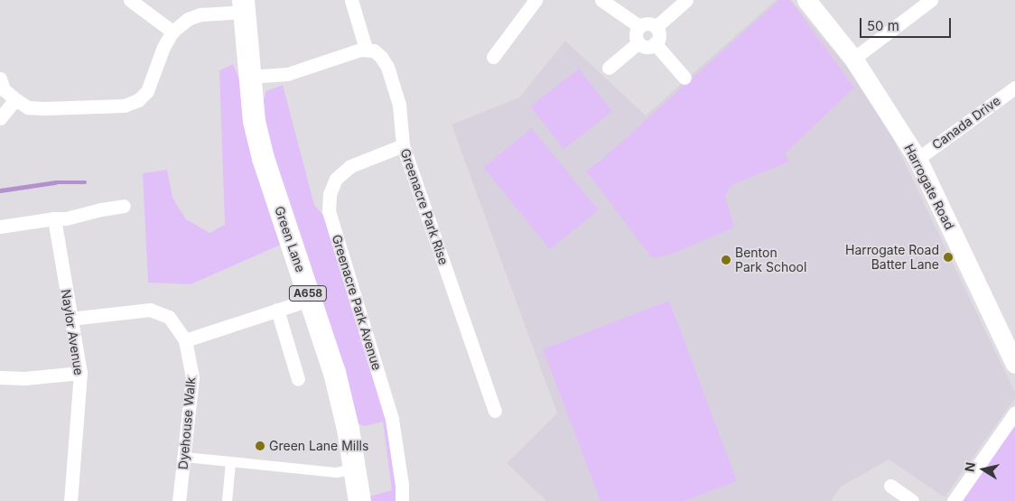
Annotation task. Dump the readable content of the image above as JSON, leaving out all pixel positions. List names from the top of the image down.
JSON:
{
  "streets": {
    "highway": ["Green Lane", "A658"],
    "main road": ["Harrogate Road"],
    "street": [
      "Canada Drive",
      "Greenacre Park Rise",
      "Greenacre Park Avenue",
      "Naylor Avenue",
      "Dyehouse Walk"
    ]
  },
  "crossings": [
    ["Canada Drive", "Harrogate Road"],
    ["Greenacre Park Rise", "Greenacre Park Avenue"],
    ["Naylor Avenue", "Dyehouse Walk"]
  ],
  "places": ["Harrogate Road Batter Lane", "Benton Park School", "Green Lane Mills"],
  "scale_bar": "50 m",
  "north": "left"
}
